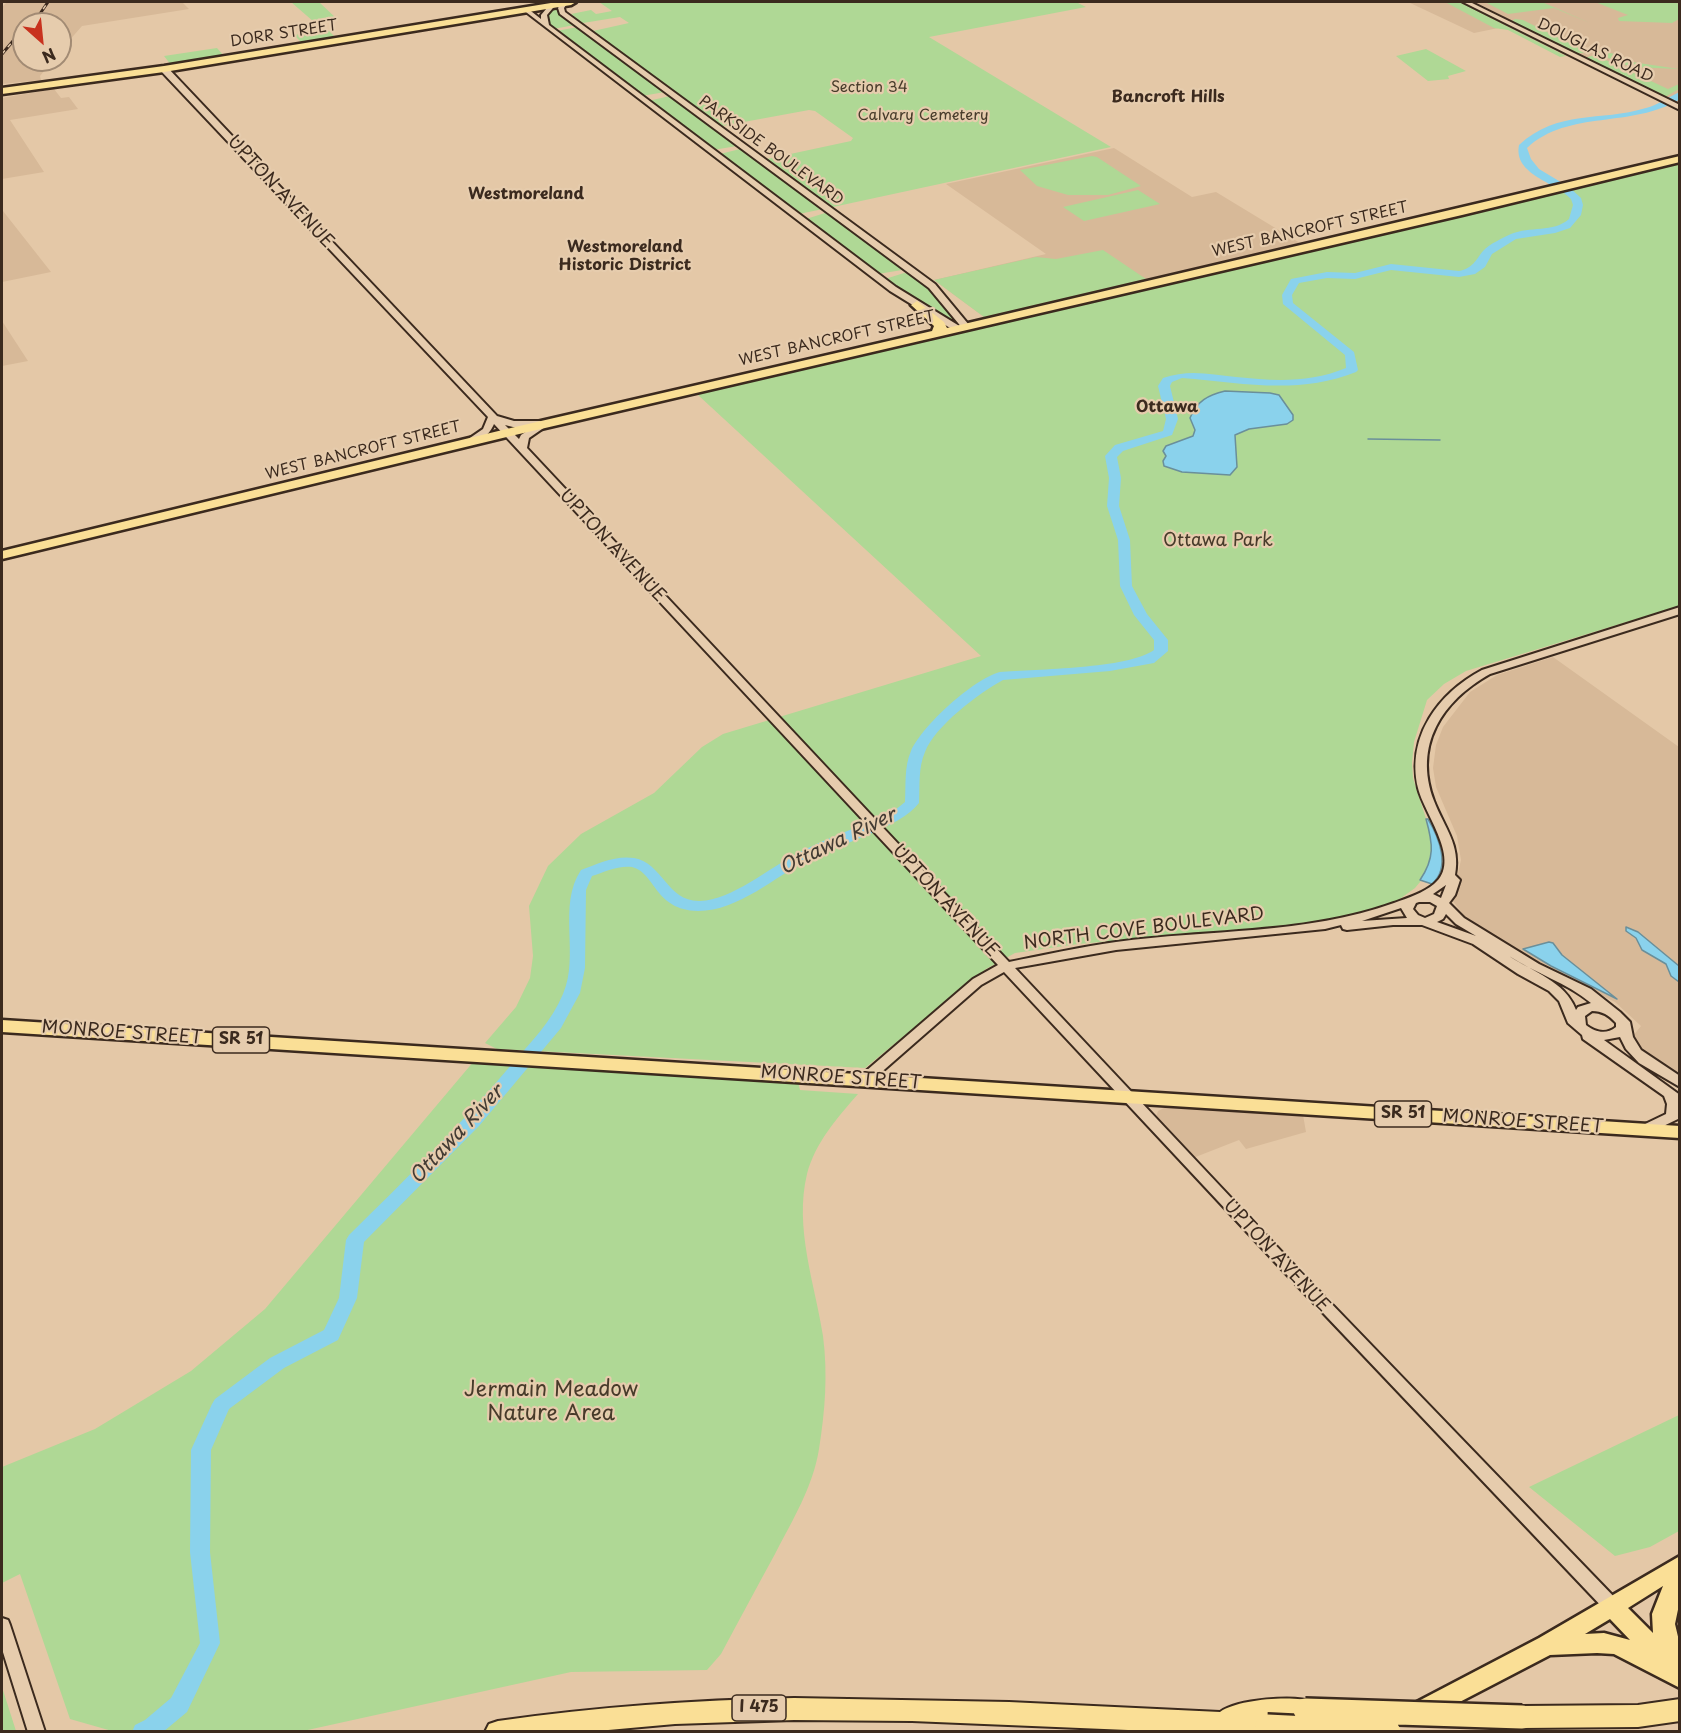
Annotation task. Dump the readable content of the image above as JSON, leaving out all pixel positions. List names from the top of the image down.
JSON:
{
  "streets": {
    "highway": ["I 475"],
    "main road": [
      "DORR STREET",
      "UPTON AVENUE",
      "WEST BANCROFT STREET",
      "MONROE STREET",
      "SR 51"
    ],
    "street": ["DOUGLAS ROAD", "PARKSIDE BOULEVARD", "NORTH COVE BOULEVARD"]
  },
  "crossings": [
    ["DORR STREET", "PARKSIDE BOULEVARD"],
    ["DORR STREET", "UPTON AVENUE"],
    ["PARKSIDE BOULEVARD", "WEST BANCROFT STREET"],
    ["UPTON AVENUE", "WEST BANCROFT STREET"],
    ["UPTON AVENUE", "NORTH COVE BOULEVARD"],
    ["UPTON AVENUE", "MONROE STREET"],
    ["NORTH COVE BOULEVARD", "MONROE STREET"]
  ],
  "districts": [
    "Bancroft Hills",
    "Westmoreland",
    "Westmoreland Historic District",
    "Ottawa"
  ],
  "water": ["Ottawa River"],
  "parks": [
    "Section 34",
    "Calvary Cemetery",
    "Ottawa Park",
    "Jermain Meadow Nature Area"
  ],
  "north": "bottom right"
}
